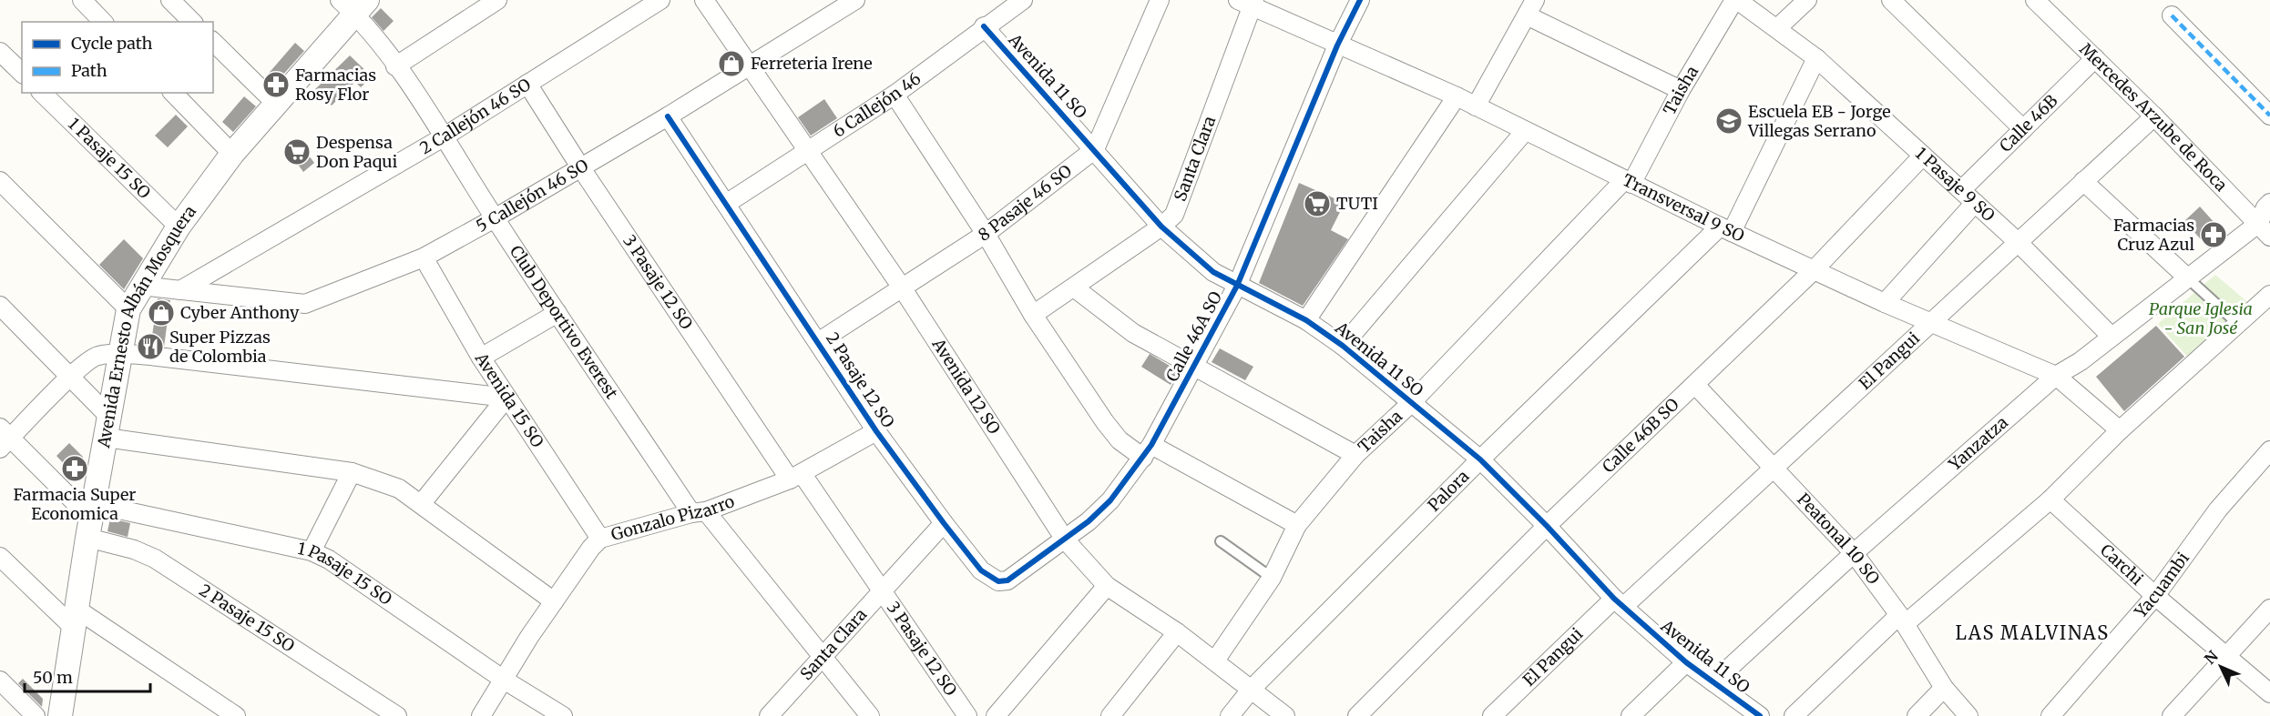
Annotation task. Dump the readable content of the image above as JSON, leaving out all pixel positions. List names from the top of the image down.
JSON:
{
  "streets": {
    "street": [
      "Avenida 11 SO",
      "Taisha",
      "6 Callejón 46",
      "2 Callejón 46 SO",
      "Mercedes Arzube de Roca",
      "Calle 46B",
      "Santa Clara",
      "1 Pasaje 15 SO",
      "1 Pasaje 9 SO",
      "5 Callejón 46 SO",
      "8 Pasaje 46 SO",
      "Transversal 9 SO",
      "3 Pasaje 12 SO",
      "Club Deportivo Everest",
      "Avenida Ernesto Albán Mosquera",
      "Calle 46A SO",
      "El Pangui",
      "2 Pasaje 12 SO",
      "Avenida 12 SO",
      "Avenida 15 SO",
      "Calle 46B SO",
      "Yanzatza",
      "Palora",
      "Gonzalo Pizarro",
      "Peatonal 10 SO",
      "Carchi",
      "Yacuambi",
      "2 Pasaje 15 SO"
    ]
  },
  "crossings": [
    ["Avenida 11 SO", "Taisha"],
    ["Avenida 11 SO", "6 Callejón 46"],
    ["Avenida 11 SO", "Santa Clara"],
    ["Avenida 11 SO", "8 Pasaje 46 SO"],
    ["Avenida 11 SO", "Calle 46A SO"],
    ["Avenida 11 SO", "El Pangui"],
    ["Avenida 11 SO", "Calle 46B SO"],
    ["Avenida 11 SO", "Yanzatza"],
    ["Avenida 11 SO", "Palora"],
    ["Taisha", "1 Pasaje 9 SO"],
    ["Taisha", "Transversal 9 SO"],
    ["Taisha", "Avenida 12 SO"],
    ["6 Callejón 46", "2 Pasaje 12 SO"],
    ["6 Callejón 46", "Avenida 12 SO"],
    ["2 Callejón 46 SO", "5 Callejón 46 SO"],
    ["2 Callejón 46 SO", "3 Pasaje 12 SO"],
    ["2 Callejón 46 SO", "Club Deportivo Everest"],
    ["Mercedes Arzube de Roca", "Calle 46B"],
    ["Mercedes Arzube de Roca", "El Pangui"],
    ["Mercedes Arzube de Roca", "Yanzatza"],
    ["Calle 46B", "1 Pasaje 9 SO"],
    ["Santa Clara", "Transversal 9 SO"],
    ["Santa Clara", "3 Pasaje 12 SO"],
    ["Santa Clara", "Club Deportivo Everest"],
    ["Santa Clara", "2 Pasaje 12 SO"],
    ["1 Pasaje 15 SO", "Avenida Ernesto Albán Mosquera"],
    ["1 Pasaje 15 SO", "Gonzalo Pizarro"],
    ["1 Pasaje 15 SO", "2 Pasaje 15 SO"],
    ["1 Pasaje 9 SO", "El Pangui"],
    ["1 Pasaje 9 SO", "Calle 46B SO"],
    ["1 Pasaje 9 SO", "Yanzatza"],
    ["1 Pasaje 9 SO", "Palora"],
    ["5 Callejón 46 SO", "3 Pasaje 12 SO"],
    ["5 Callejón 46 SO", "Club Deportivo Everest"],
    ["5 Callejón 46 SO", "2 Pasaje 12 SO"],
    ["5 Callejón 46 SO", "Avenida 12 SO"],
    ["5 Callejón 46 SO", "Avenida 15 SO"],
    ["8 Pasaje 46 SO", "2 Pasaje 12 SO"],
    ["8 Pasaje 46 SO", "Avenida 12 SO"],
    ["Transversal 9 SO", "Calle 46A SO"],
    ["Transversal 9 SO", "El Pangui"],
    ["Transversal 9 SO", "Calle 46B SO"],
    ["Transversal 9 SO", "Yanzatza"],
    ["Transversal 9 SO", "Palora"],
    ["3 Pasaje 12 SO", "Gonzalo Pizarro"],
    ["Club Deportivo Everest", "Avenida Ernesto Albán Mosquera"],
    ["Club Deportivo Everest", "Gonzalo Pizarro"],
    ["Avenida Ernesto Albán Mosquera", "2 Pasaje 15 SO"],
    ["Calle 46A SO", "2 Pasaje 12 SO"],
    ["Calle 46A SO", "Avenida 12 SO"],
    ["El Pangui", "Peatonal 10 SO"],
    ["2 Pasaje 12 SO", "Avenida 12 SO"],
    ["2 Pasaje 12 SO", "Gonzalo Pizarro"],
    ["Avenida 12 SO", "Palora"],
    ["Avenida 15 SO", "Gonzalo Pizarro"],
    ["Calle 46B SO", "Peatonal 10 SO"],
    ["Yanzatza", "Peatonal 10 SO"],
    ["Carchi", "Yacuambi"]
  ],
  "districts": ["LAS MALVINAS"],
  "parks": ["Parque Iglesia - San José"],
  "places": {
    "shop": ["Ferreteria Irene", "Cyber Anthony"],
    "pharmacy": ["Farmacias Rosy Flor", "Farmacias Cruz Azul", "Farmacia Super Economica"],
    "school or university": ["Escuela EB - Jorge Villegas Serrano"],
    "supermarket": ["Despensa Don Paqui", "TUTI"],
    "restaurant": ["Super Pizzas de Colombia"]
  },
  "legend": ["Cycle path", "Path"],
  "scale_bar": "50 m",
  "north": "top left"
}
